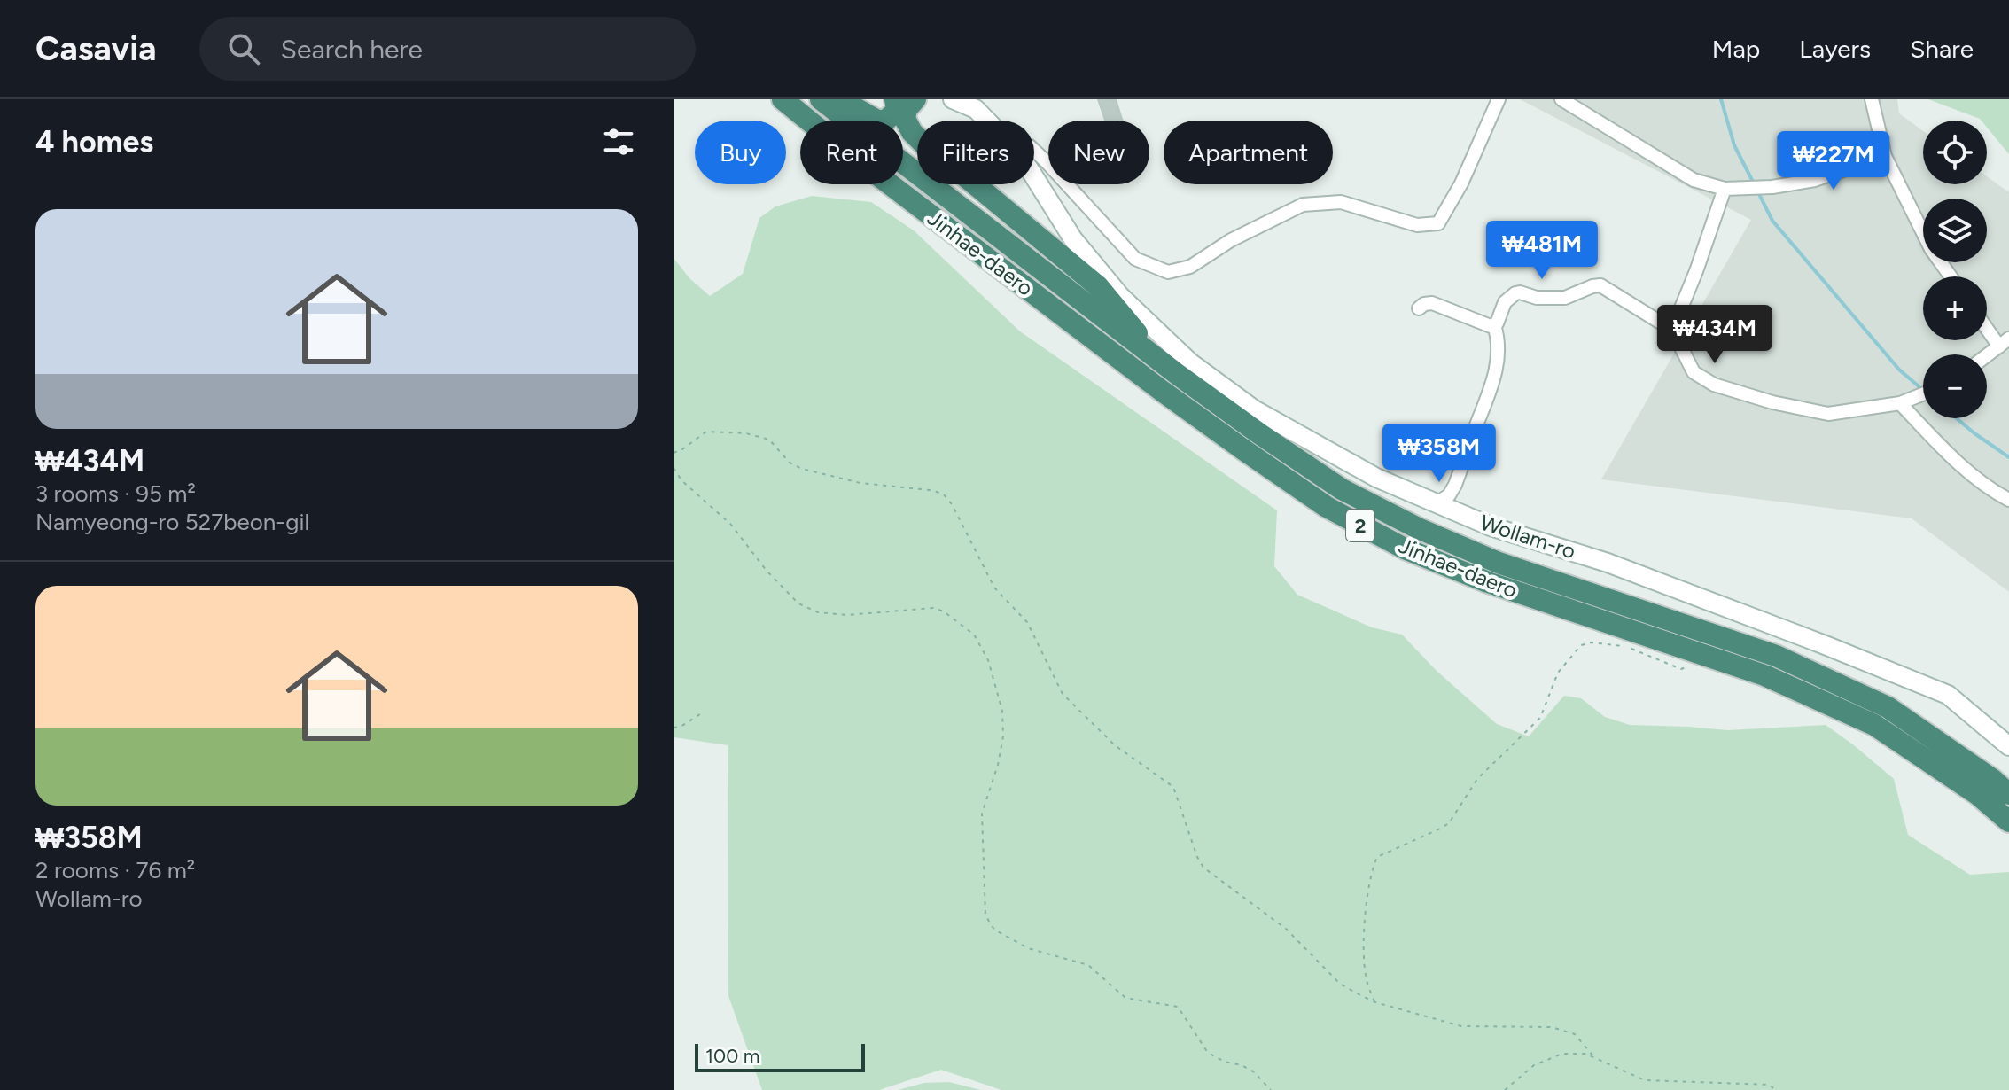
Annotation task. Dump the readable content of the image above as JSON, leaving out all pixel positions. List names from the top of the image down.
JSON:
{
  "streets": {
    "highway": ["Jinhae-daero", "2"],
    "main road": ["Wollam-ro"]
  },
  "scale_bar": "100 m",
  "page": {
    "header": "Casavia",
    "search": "Search here",
    "nav": ["Map", "Layers", "Share"],
    "heading": "4 homes",
    "map_buttons": ["+", "−"],
    "chip": [
      "Buy",
      "Rent",
      "Filters",
      "New",
      "Apartment"
    ],
    "price": [
      "₩227M",
      "₩481M",
      "₩434M",
      "₩358M"
    ],
    "list": [
      {
        "name": "₩434M",
        "note": "3 rooms · 95 m² · Namyeong-ro 527beon-gil"
      },
      {
        "name": "₩358M",
        "note": "2 rooms · 76 m² · Wollam-ro"
      }
    ],
    "scale": "100 m"
  }
}
